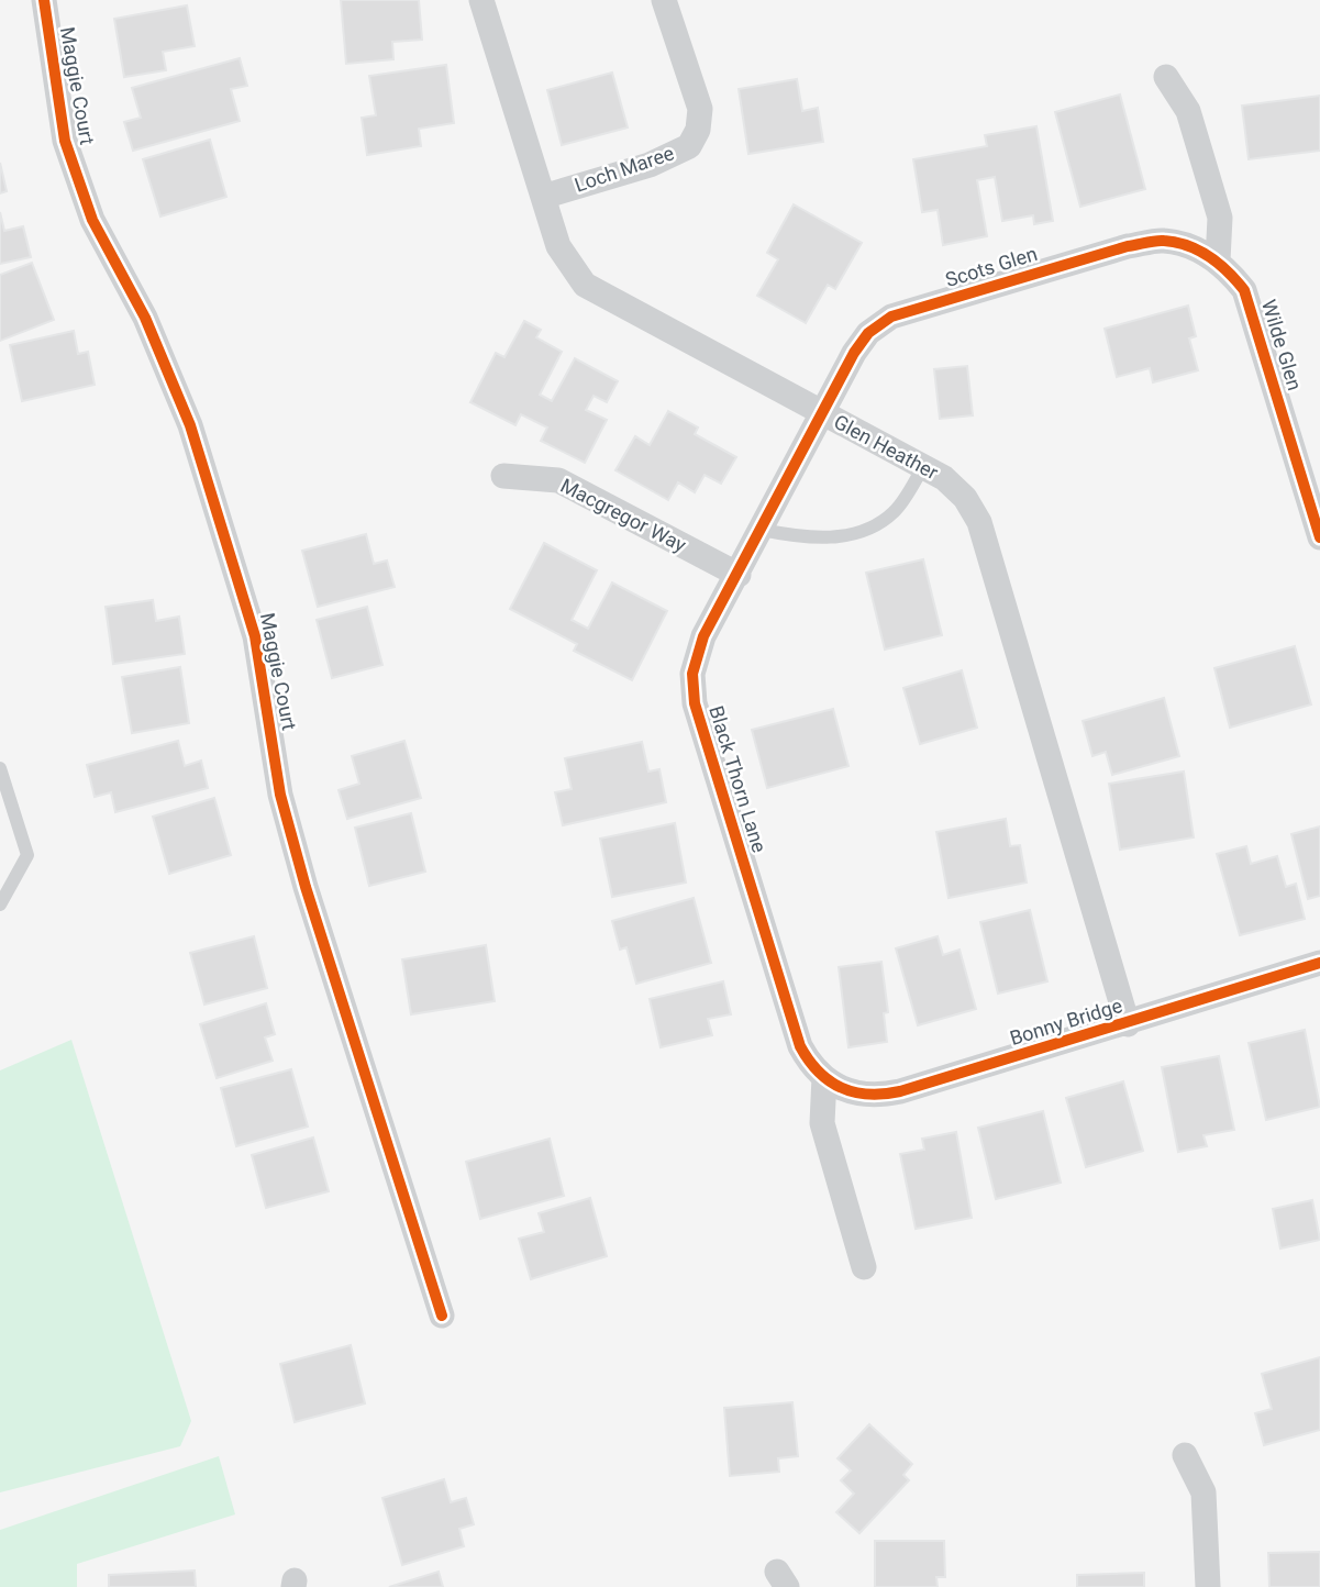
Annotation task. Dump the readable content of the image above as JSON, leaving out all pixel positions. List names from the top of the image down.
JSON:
{
  "streets": {
    "street": [
      "Maggie Court",
      "Loch Maree",
      "Scots Glen",
      "Wilde Glen",
      "Glen Heather",
      "Macgregor Way",
      "Black Thorn Lane",
      "Bonny Bridge"
    ]
  },
  "crossings": [
    ["Loch Maree", "Glen Heather"],
    ["Scots Glen", "Wilde Glen"],
    ["Scots Glen", "Glen Heather"],
    ["Scots Glen", "Black Thorn Lane"],
    ["Glen Heather", "Black Thorn Lane"],
    ["Glen Heather", "Bonny Bridge"],
    ["Macgregor Way", "Black Thorn Lane"],
    ["Black Thorn Lane", "Bonny Bridge"]
  ]
}
